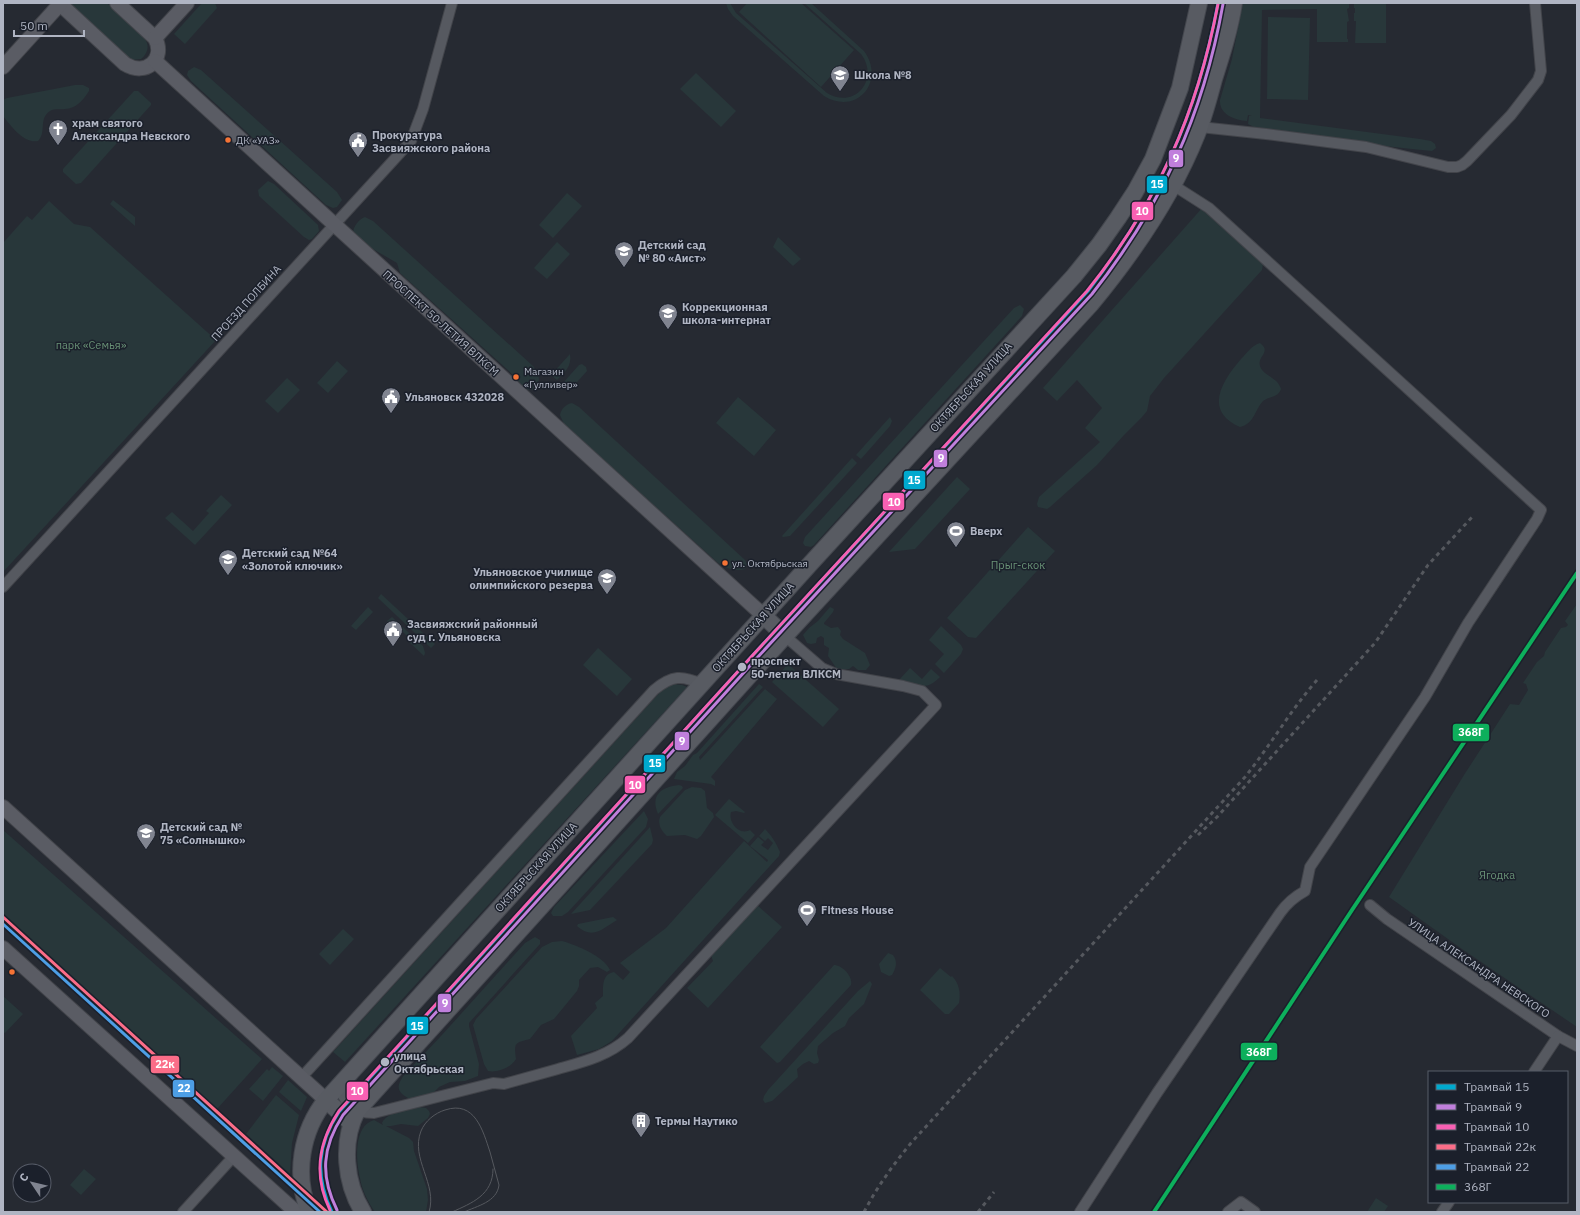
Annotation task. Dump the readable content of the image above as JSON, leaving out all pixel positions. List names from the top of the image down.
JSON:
{
  "streets": {
    "main road": ["ОКТЯБРЬСКАЯ УЛИЦА"],
    "street": ["ПРОЕЗД ПОЛБИНА", "ПРОСПЕКТ 50-ЛЕТИЯ ВЛКСМ", "УЛИЦА АЛЕКСАНДРА НЕВСКОГО"]
  },
  "crossings": [
    ["ПРОЕЗД ПОЛБИНА", "ПРОСПЕКТ 50-ЛЕТИЯ ВЛКСМ"],
    ["ПРОСПЕКТ 50-ЛЕТИЯ ВЛКСМ", "ОКТЯБРЬСКАЯ УЛИЦА"]
  ],
  "parks": ["парк «Семья»", "Прыг-скок", "Ягодка"],
  "places": {
    "school or university": [
      "Школа №8",
      "Детский сад № 80 «Аист»",
      "Коррекционная школа-интернат",
      "Детский сад №64 «Золотой ключик»",
      "Ульяновское училище олимпийского резерва",
      "Детский сад № 75 «Солнышко»"
    ],
    "other": [
      "ДК «УАЗ»",
      "Магазин «Гулливер»",
      "ул. Октябрьская",
      "проспект 50-летия ВЛКСМ",
      "улица Октябрьская"
    ],
    "church": ["храм святого Александра Невского"],
    "public building": ["Прокуратура Засвияжского района", "Ульяновск 432028", "Засвияжский районный суд г. Ульяновска"],
    "sports": ["Вверх", "Fitness House"],
    "building": ["Термы Наутико"]
  },
  "lines": [
    "tram line 15",
    "tram line 9",
    "tram line 10",
    "transit line 368Г",
    "tram line 22к",
    "tram line 22"
  ],
  "legend": [
    "Трамвай 15",
    "Трамвай 9",
    "Трамвай 10",
    "Трамвай 22к",
    "Трамвай 22",
    "368Г"
  ],
  "scale_bar": "50 m",
  "north": "top left"
}
